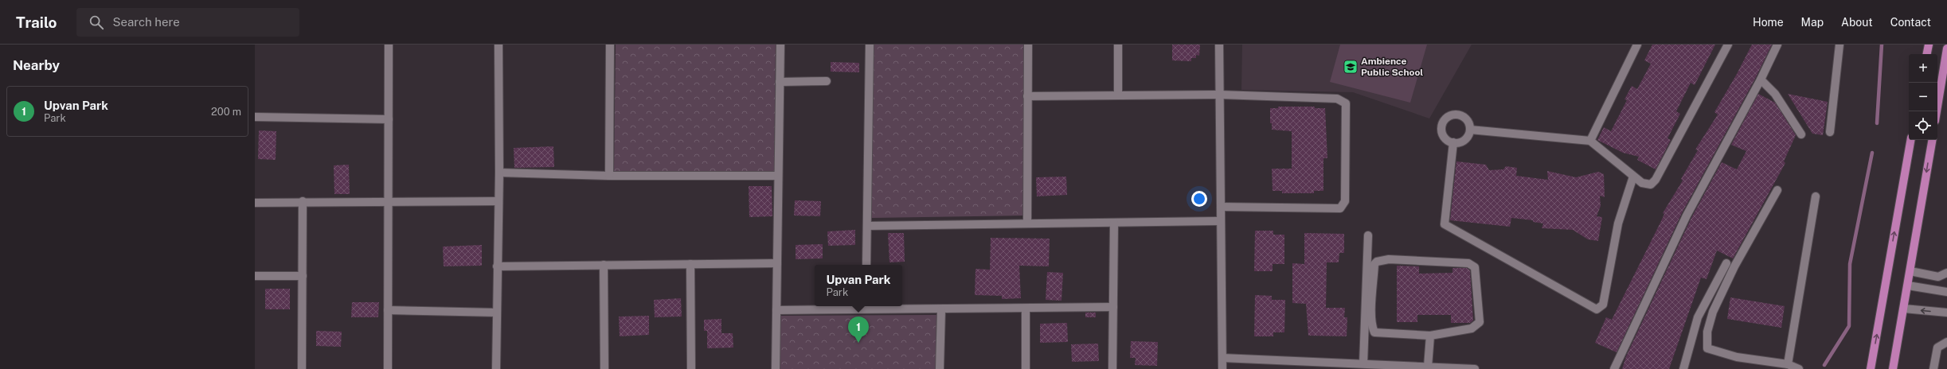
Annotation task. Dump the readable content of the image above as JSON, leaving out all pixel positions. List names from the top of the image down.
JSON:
{
  "places": {
    "school or university": ["Ambience Public School"]
  },
  "page": {
    "header": "Trailo",
    "search": "Search here",
    "nav": [
      "Home",
      "Map",
      "About",
      "Contact"
    ],
    "heading": "Nearby",
    "map_buttons": ["+", "−"],
    "list": [
      {
        "mark": "1",
        "name": "Upvan Park",
        "note": "Park",
        "value": "200 m"
      }
    ],
    "popup": ["Upvan Park", "Park"],
    "pins": "1"
  }
}
